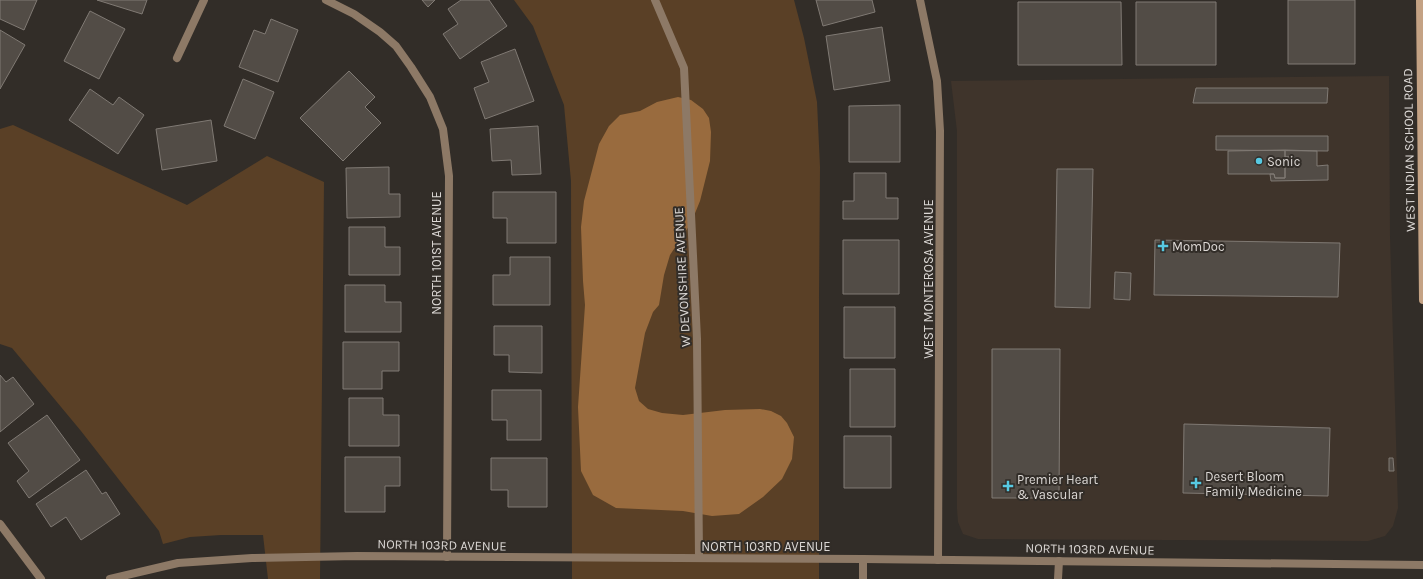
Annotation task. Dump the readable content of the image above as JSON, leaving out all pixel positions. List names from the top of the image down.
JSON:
{
  "streets": {
    "main road": ["WEST INDIAN SCHOOL ROAD"],
    "street": [
      "NORTH 101ST AVENUE",
      "W DEVONSHIRE AVENUE",
      "WEST MONTEROSA AVENUE",
      "NORTH 103RD AVENUE"
    ]
  },
  "crossings": [
    ["NORTH 101ST AVENUE", "NORTH 103RD AVENUE"],
    ["W DEVONSHIRE AVENUE", "NORTH 103RD AVENUE"],
    ["WEST MONTEROSA AVENUE", "NORTH 103RD AVENUE"]
  ],
  "places": {
    "other": ["Sonic"],
    "health": ["MomDoc", "Desert Bloom Family Medicine", "Premier Heart & Vascular"]
  }
}
